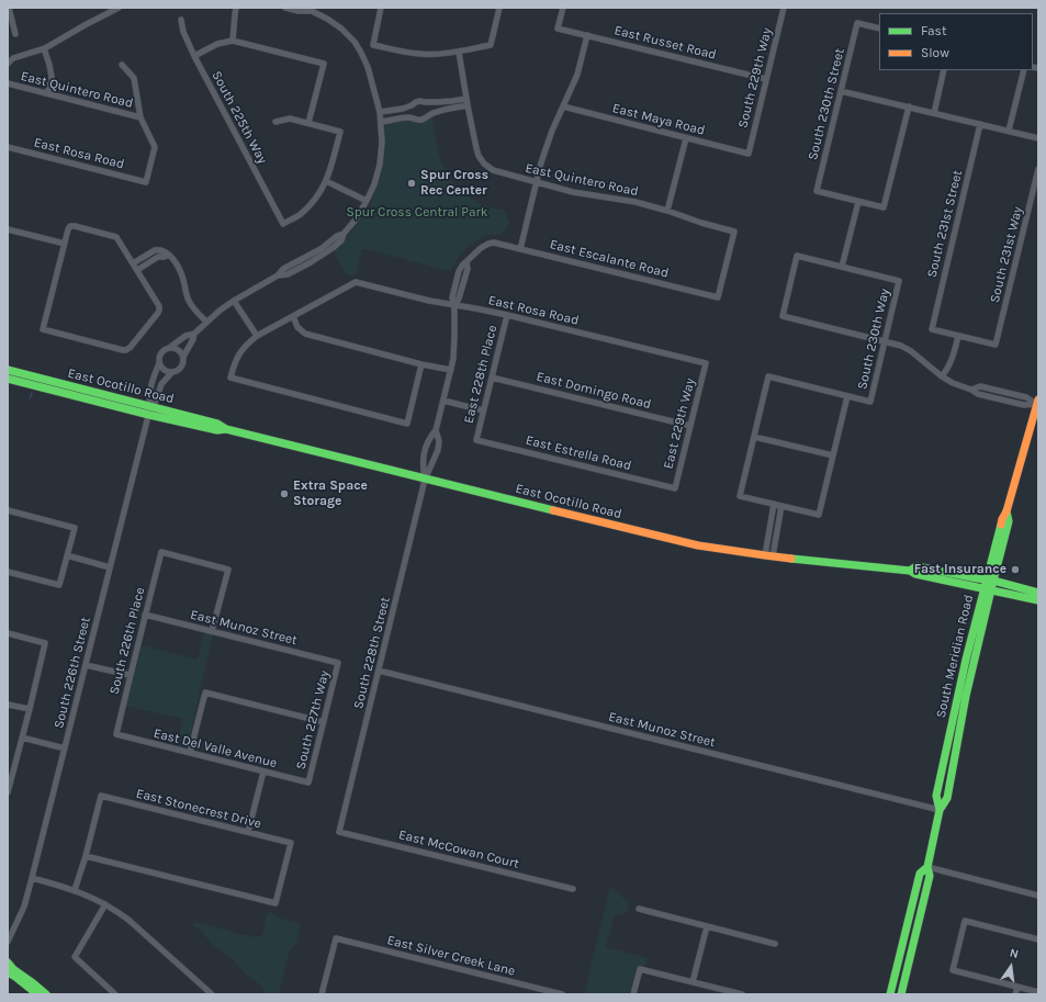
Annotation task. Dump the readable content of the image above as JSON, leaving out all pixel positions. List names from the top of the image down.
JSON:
{
  "streets": {
    "main road": ["East Ocotillo Road", "South Meridian Road"],
    "street": [
      "East Russet Road",
      "South 229th Way",
      "East Quintero Road",
      "South 230th Street",
      "South 225th Way",
      "East Maya Road",
      "East Rosa Road",
      "South 231st Street",
      "South 231st Way",
      "East Escalante Road",
      "South 230th Way",
      "East 228th Place",
      "East Domingo Road",
      "East 229th Way",
      "East Estrella Road",
      "East Munoz Street",
      "South 226th Place",
      "South 228th Street",
      "South 226th Street",
      "South 227th Way",
      "East Del Valle Avenue",
      "East Stonecrest Drive",
      "East McCowan Court",
      "East Silver Creek Lane"
    ]
  },
  "crossings": [
    ["East Russet Road", "South 229th Way"],
    ["South 229th Way", "East Maya Road"],
    ["East Quintero Road", "East Rosa Road"],
    ["East Quintero Road", "East Escalante Road"],
    ["East Rosa Road", "East 228th Place"],
    ["East Rosa Road", "East 229th Way"],
    ["East Rosa Road", "South 228th Street"],
    ["South 231st Street", "South 231st Way"],
    ["East Escalante Road", "South 228th Street"],
    ["East 228th Place", "East Domingo Road"],
    ["East 228th Place", "East Estrella Road"],
    ["East Ocotillo Road", "South 228th Street"],
    ["East Ocotillo Road", "South Meridian Road"],
    ["East Ocotillo Road", "South 226th Street"],
    ["East Domingo Road", "East 229th Way"],
    ["East 229th Way", "East Estrella Road"],
    ["East Munoz Street", "South 226th Place"],
    ["East Munoz Street", "South 228th Street"],
    ["East Munoz Street", "South Meridian Road"],
    ["East Munoz Street", "South 227th Way"],
    ["South 226th Place", "East Del Valle Avenue"],
    ["South 228th Street", "East McCowan Court"],
    ["South 227th Way", "East Del Valle Avenue"]
  ],
  "parks": ["Spur Cross Central Park"],
  "places": ["Spur Cross Rec Center", "Extra Space Storage", "Fast Insurance"],
  "legend": ["Fast", "Slow"],
  "north": "top"
}
